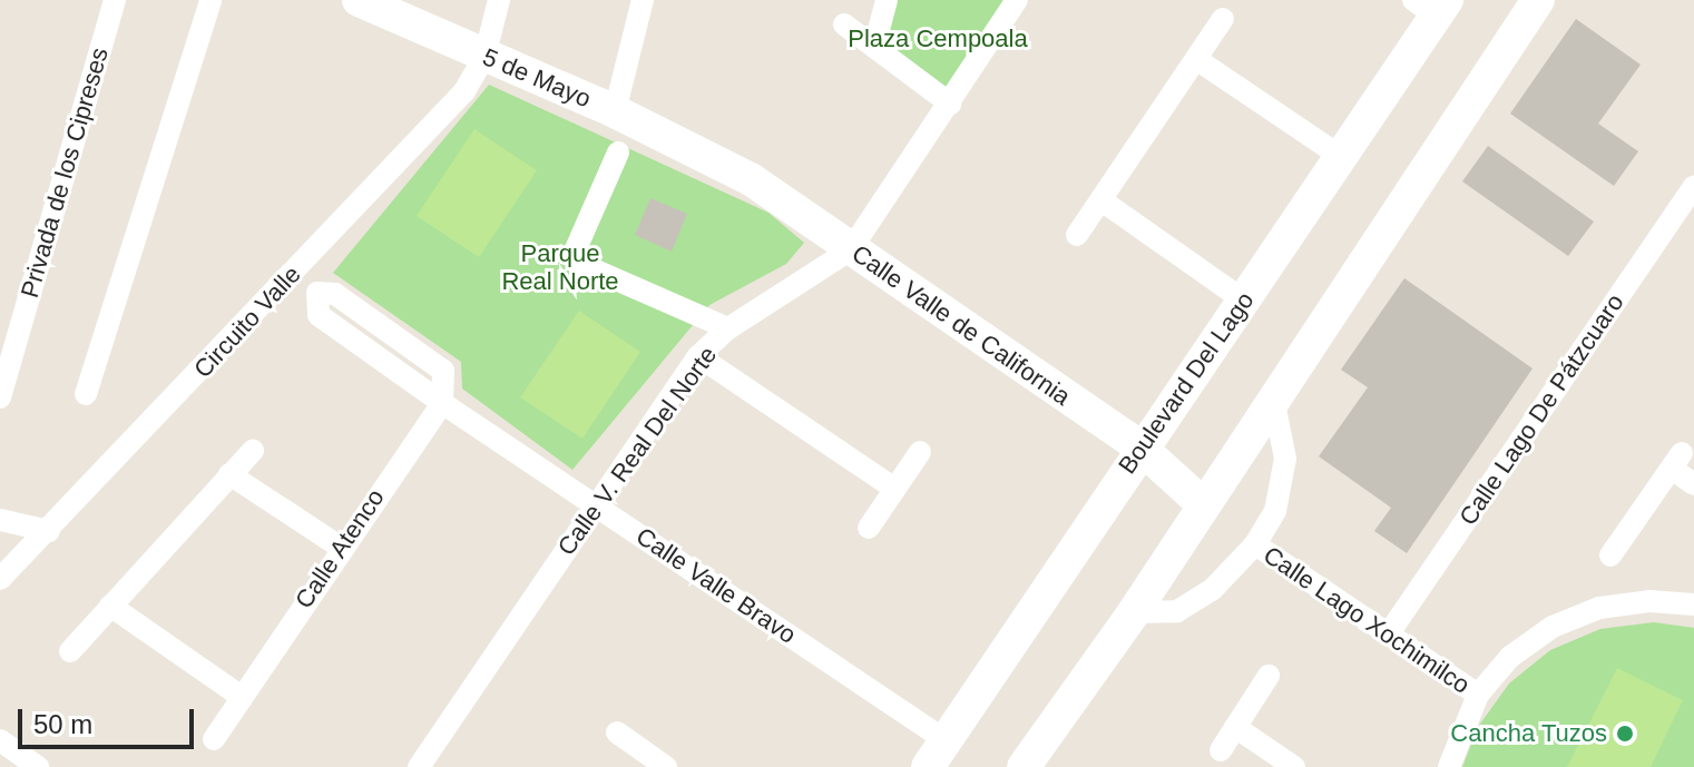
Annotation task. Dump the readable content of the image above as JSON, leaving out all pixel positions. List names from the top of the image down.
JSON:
{
  "streets": {
    "street": [
      "5 de Mayo",
      "Privada de los Cipreses",
      "Circuito Valle",
      "Calle Valle de California",
      "Boulevard Del Lago",
      "Calle Lago De Pátzcuaro",
      "Calle V. Real Del Norte",
      "Calle Atenco",
      "Calle Valle Bravo",
      "Calle Lago Xochimilco"
    ]
  },
  "crossings": [
    ["5 de Mayo", "Circuito Valle"],
    ["5 de Mayo", "Calle Valle de California"],
    ["Calle Valle de California", "Boulevard Del Lago"],
    ["Calle Valle de California", "Calle V. Real Del Norte"],
    ["Boulevard Del Lago", "Calle Valle Bravo"],
    ["Calle Lago De Pátzcuaro", "Calle Lago Xochimilco"],
    ["Calle V. Real Del Norte", "Calle Valle Bravo"],
    ["Calle Atenco", "Calle Valle Bravo"]
  ],
  "parks": ["Plaza Cempoala", "Parque Real Norte"],
  "places": ["Cancha Tuzos"],
  "scale_bar": "50 m"
}
